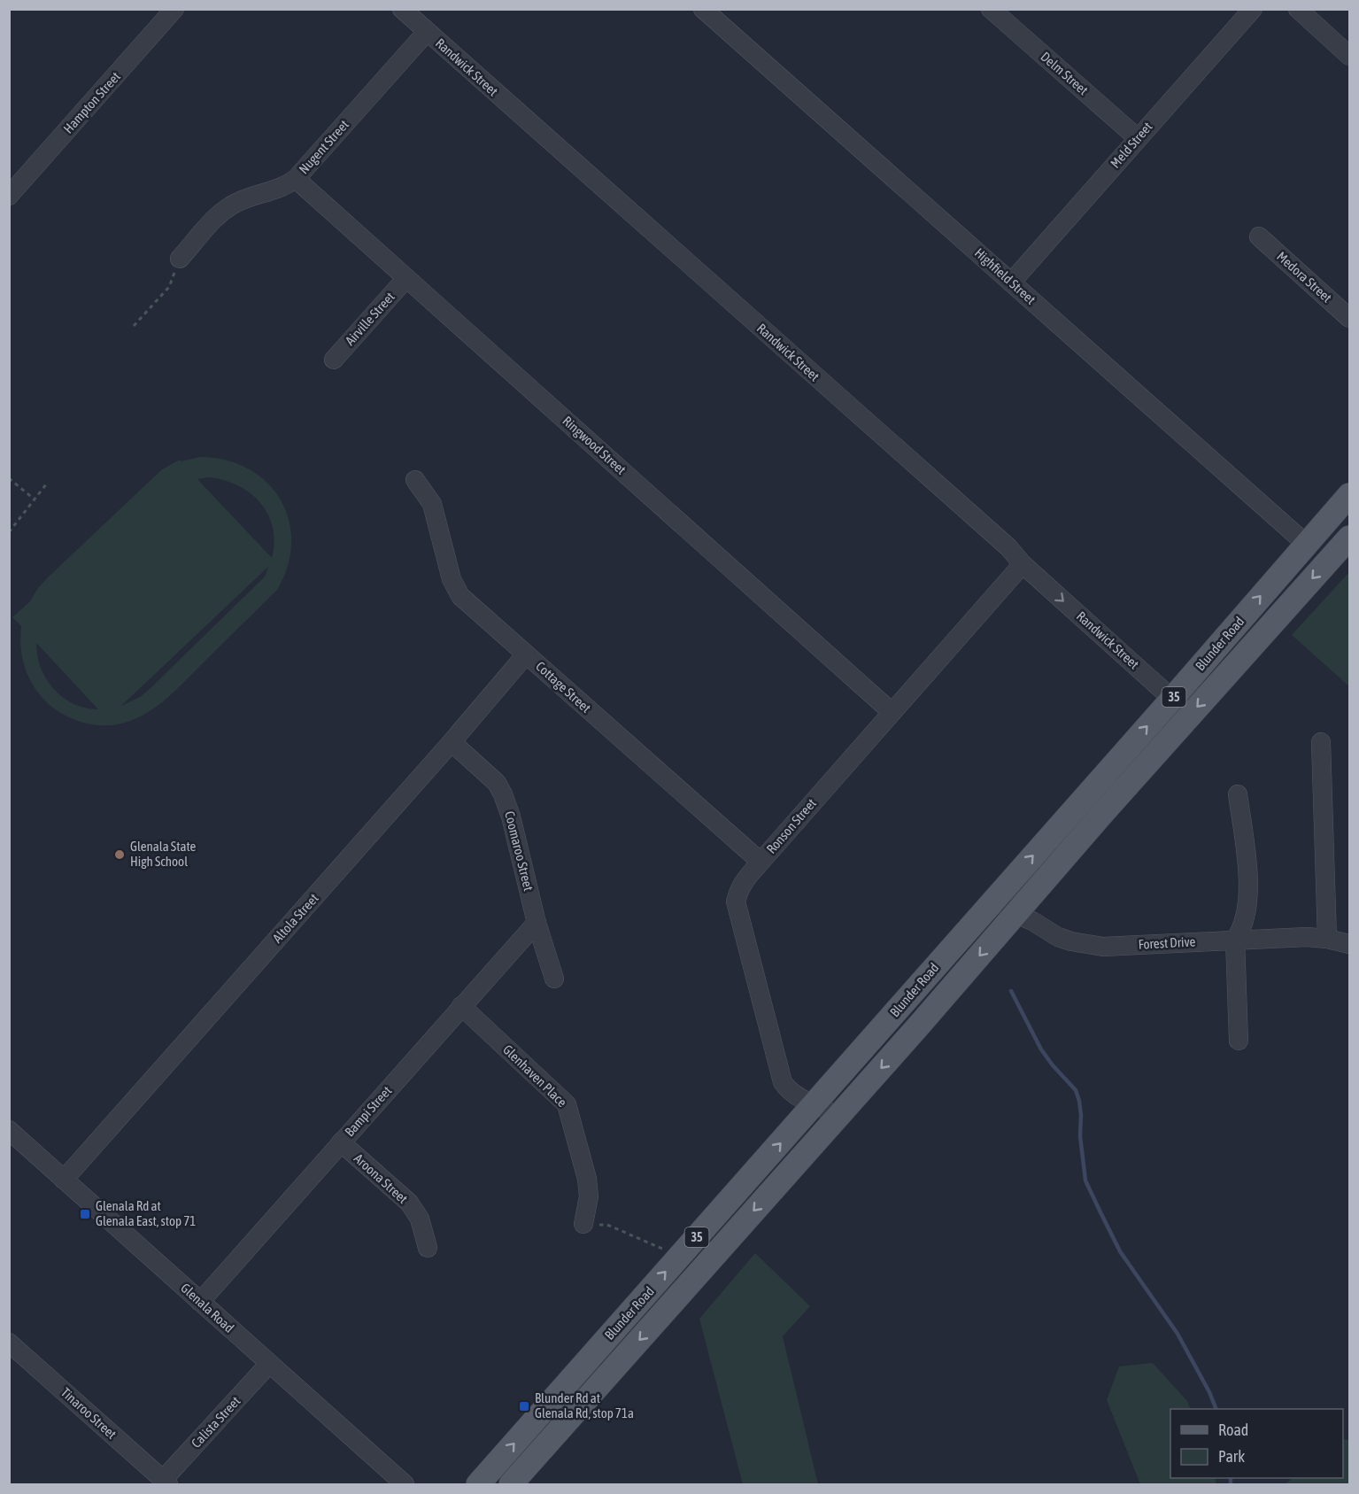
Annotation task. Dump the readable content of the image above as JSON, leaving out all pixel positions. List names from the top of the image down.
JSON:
{
  "streets": {
    "main road": ["Blunder Road", "35"],
    "street": [
      "Randwick Street",
      "Delm Street",
      "Hampton Street",
      "Meld Street",
      "Nugent Street",
      "Highfield Street",
      "Medora Street",
      "Airville Street",
      "Ringwood Street",
      "Cottage Street",
      "Ronson Street",
      "Coomaroo Street",
      "Altola Street",
      "Forest Drive",
      "Glenhaven Place",
      "Bampi Street",
      "Aroona Street",
      "Glenala Road",
      "Tinaroo Street",
      "Calista Street"
    ]
  },
  "crossings": [
    ["Randwick Street", "Nugent Street"],
    ["Randwick Street", "Blunder Road"],
    ["Randwick Street", "Ronson Street"],
    ["Delm Street", "Meld Street"],
    ["Meld Street", "Highfield Street"],
    ["Nugent Street", "Ringwood Street"],
    ["Highfield Street", "Blunder Road"],
    ["Airville Street", "Ringwood Street"],
    ["Ringwood Street", "Ronson Street"],
    ["Blunder Road", "Ronson Street"],
    ["Blunder Road", "Forest Drive"],
    ["Cottage Street", "Ronson Street"],
    ["Cottage Street", "Altola Street"],
    ["Coomaroo Street", "Altola Street"],
    ["Coomaroo Street", "Bampi Street"],
    ["Altola Street", "Glenala Road"],
    ["Glenhaven Place", "Bampi Street"],
    ["Bampi Street", "Aroona Street"],
    ["Bampi Street", "Glenala Road"],
    ["Glenala Road", "Calista Street"],
    ["Tinaroo Street", "Calista Street"]
  ],
  "places": {
    "other": ["Glenala State High School"],
    "transit": ["Glenala Rd at Glenala East, stop 71", "Blunder Rd at Glenala Rd, stop 71a"]
  },
  "legend": ["Road", "Park"]
}
